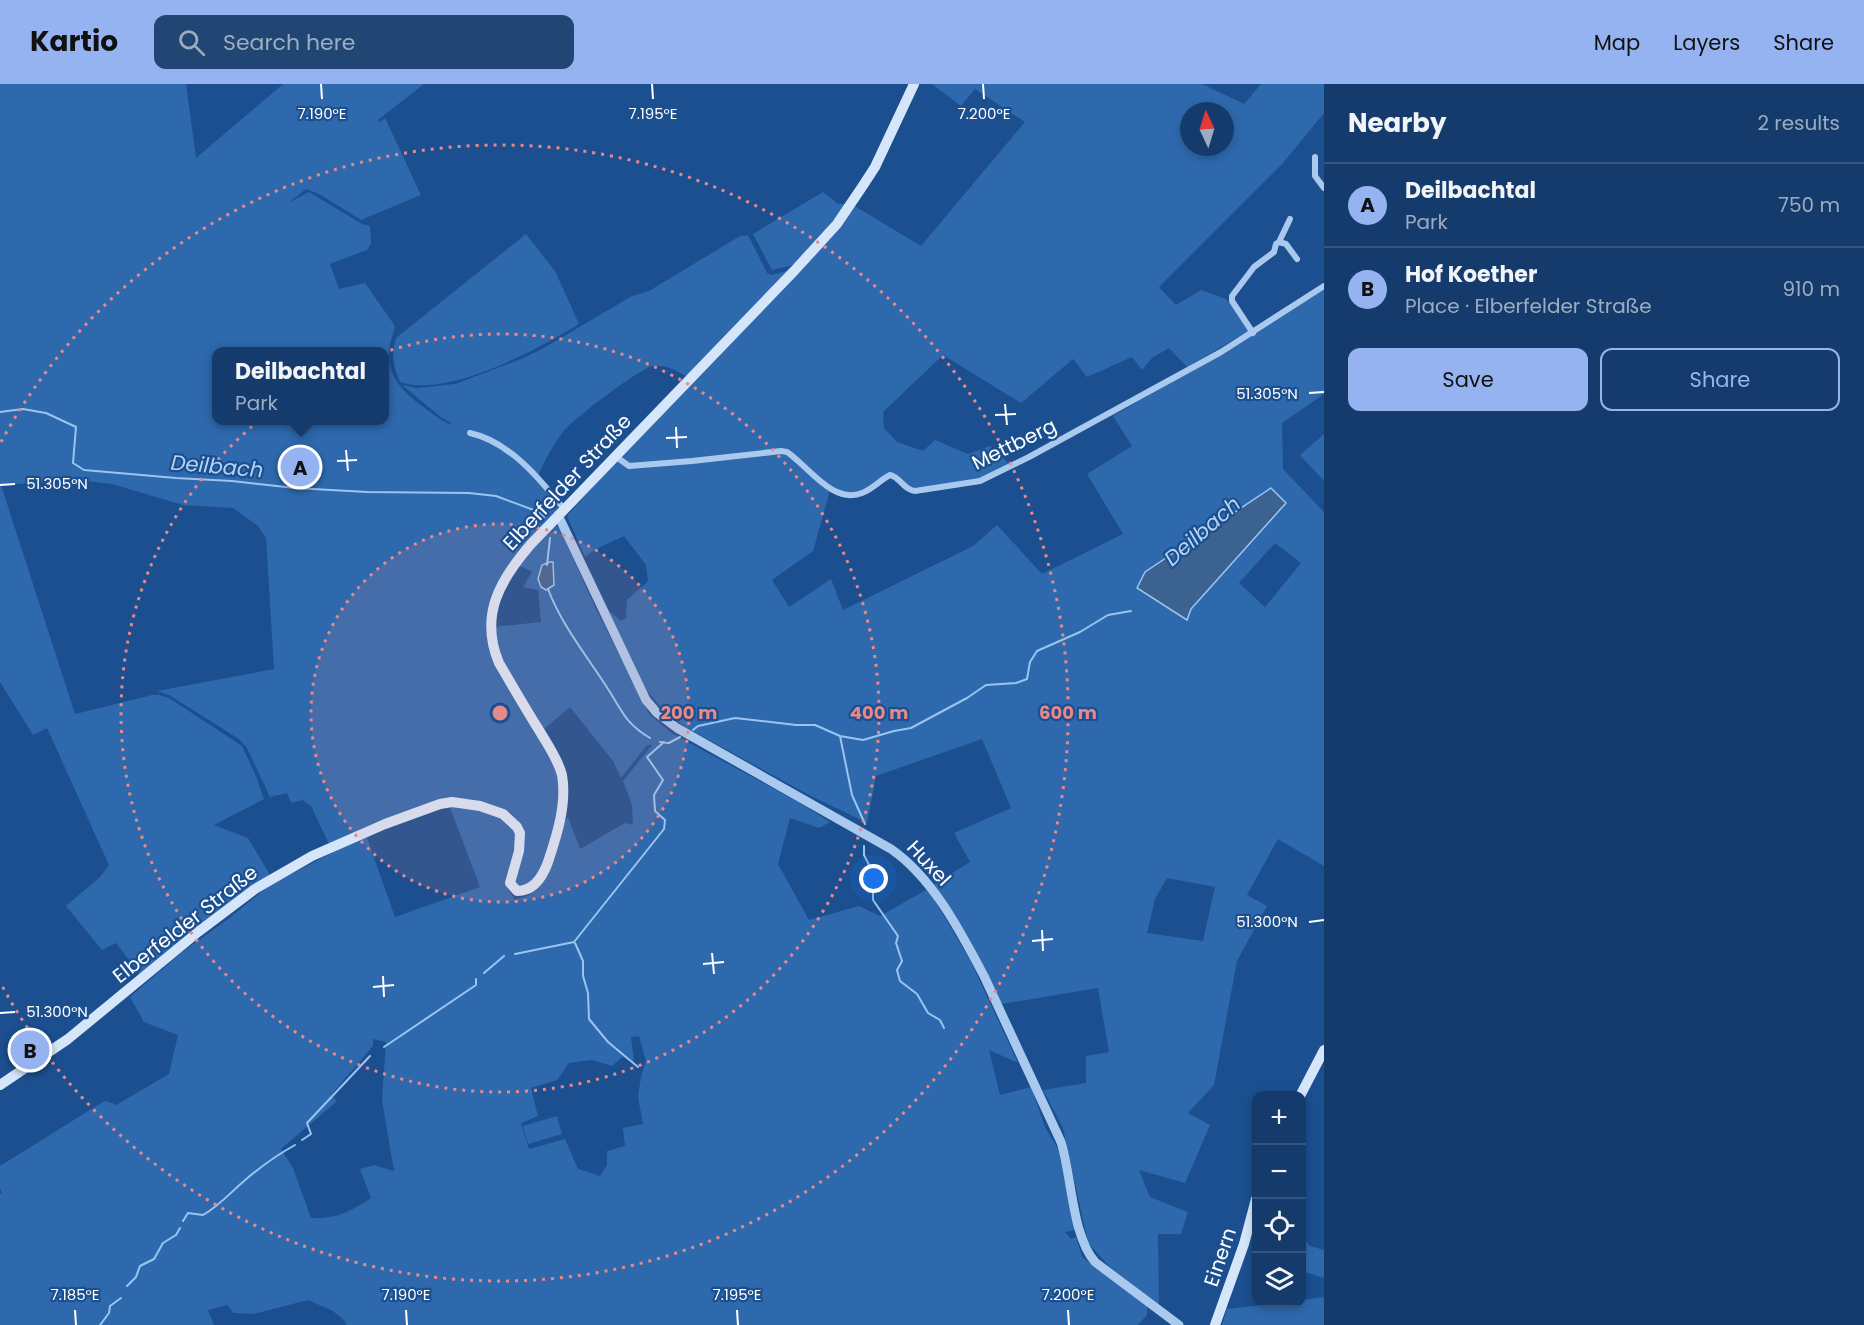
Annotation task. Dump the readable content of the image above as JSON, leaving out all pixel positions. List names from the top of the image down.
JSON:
{
  "streets": {
    "main road": ["Elberfelder Straße", "Einern"],
    "street": ["Mettberg", "Huxel"]
  },
  "crossings": [
    ["Mettberg", "Elberfelder Straße"],
    ["Elberfelder Straße", "Huxel"]
  ],
  "water": ["Deilbach"],
  "north": "top",
  "page": {
    "header": "Kartio",
    "search": "Search here",
    "nav": ["Map", "Layers", "Share"],
    "heading": ["Nearby", "2 results"],
    "list": [
      {
        "mark": "A",
        "name": "Deilbachtal",
        "note": "Park",
        "value": "750 m"
      },
      {
        "mark": "B",
        "name": "Hof Koether",
        "note": "Place · Elberfelder Straße",
        "value": "910 m"
      }
    ],
    "buttons": ["Save", "Share"],
    "popup": ["Deilbachtal", "Park"],
    "pins": ["A", "B"],
    "map_buttons": ["+", "−"]
  },
  "coordinates": [
    "7.190°E",
    "7.195°E",
    "7.200°E",
    "51.305°N",
    "51.300°N",
    "7.185°E"
  ],
  "rings": ["200 m", "400 m", "600 m"]
}
